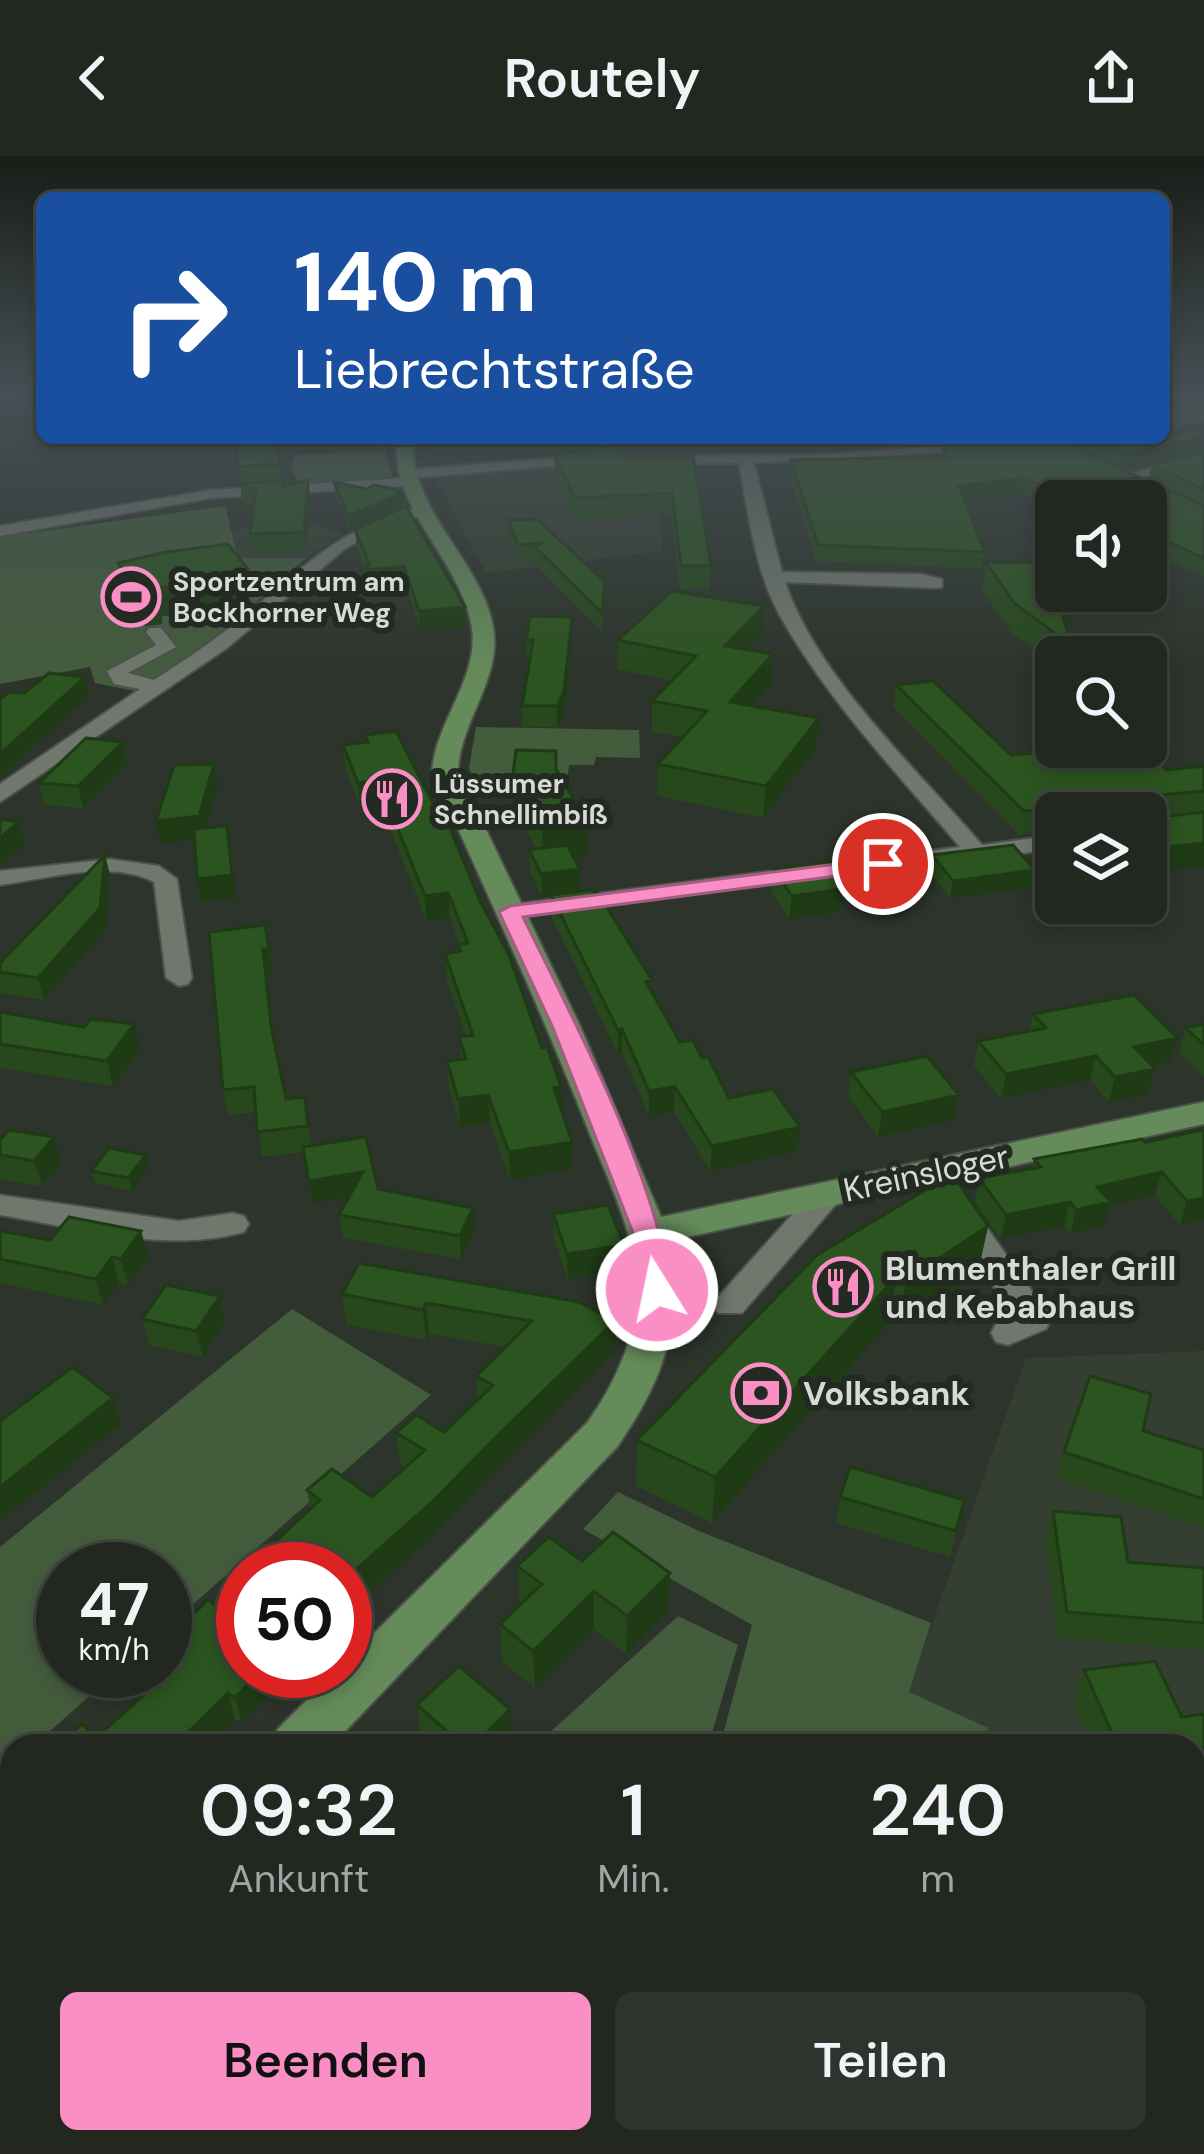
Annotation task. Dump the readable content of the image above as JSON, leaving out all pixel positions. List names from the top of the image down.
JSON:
{
  "streets": {
    "main road": ["Kreinsloger"]
  },
  "places": {
    "sports": ["Sportzentrum am Bockhorner Weg"],
    "restaurant": ["Lüssumer Schnellimbiß", "Blumenthaler Grill und Kebabhaus"],
    "bank": ["Volksbank"]
  },
  "page": {
    "header": "Routely",
    "turn": ["140 m", "Liebrechtstraße"],
    "speed": "47 km/h",
    "limit": "50",
    "eta": [
      "09:32",
      "Ankunft",
      "1",
      "Min.",
      "240",
      "m"
    ],
    "buttons": ["Beenden", "Teilen"]
  }
}
